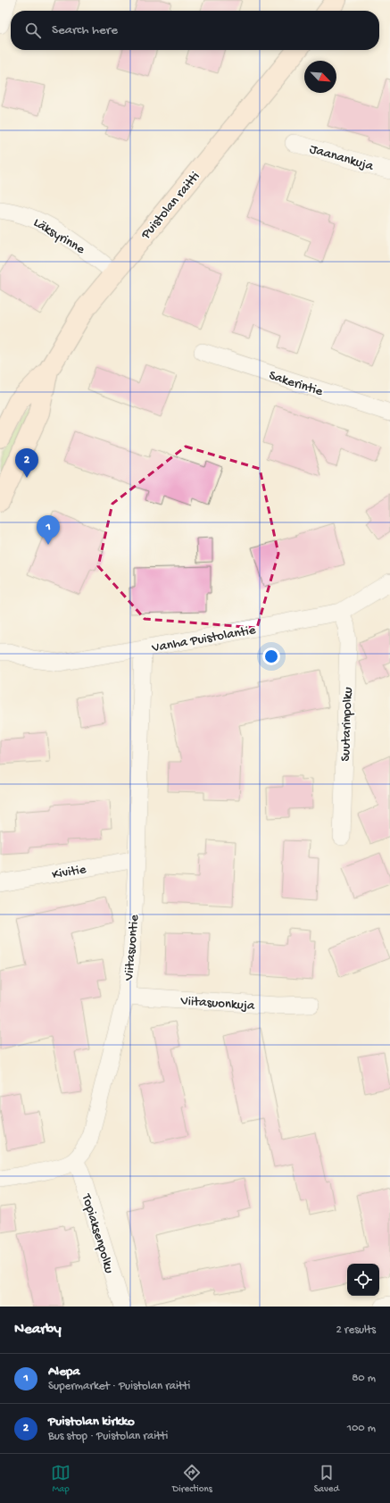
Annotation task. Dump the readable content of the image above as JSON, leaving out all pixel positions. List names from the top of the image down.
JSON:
{
  "streets": {
    "main road": ["Puistolan raitti"],
    "street": [
      "Jaanankuja",
      "Läksyrinne",
      "Sakerintie",
      "Vanha Puistolantie",
      "Suutarinpolku",
      "Kivitie",
      "Viitasuontie",
      "Viitasuonkuja",
      "Topiaksenpolku"
    ]
  },
  "crossings": [
    ["Puistolan raitti", "Läksyrinne"],
    ["Vanha Puistolantie", "Suutarinpolku"],
    ["Vanha Puistolantie", "Viitasuontie"],
    ["Kivitie", "Viitasuontie"],
    ["Viitasuontie", "Viitasuonkuja"],
    ["Viitasuontie", "Topiaksenpolku"]
  ],
  "north": "bottom right",
  "page": {
    "search": "Search here",
    "pins": ["2", "1"],
    "heading": ["Nearby", "2 results"],
    "list": [
      {
        "mark": "1",
        "name": "Alepa",
        "note": "Supermarket · Puistolan raitti",
        "value": "80 m"
      },
      {
        "mark": "2",
        "name": "Puistolan kirkko",
        "note": "Bus stop · Puistolan raitti",
        "value": "100 m"
      }
    ],
    "nav": ["Map", "Directions", "Saved"]
  }
}
